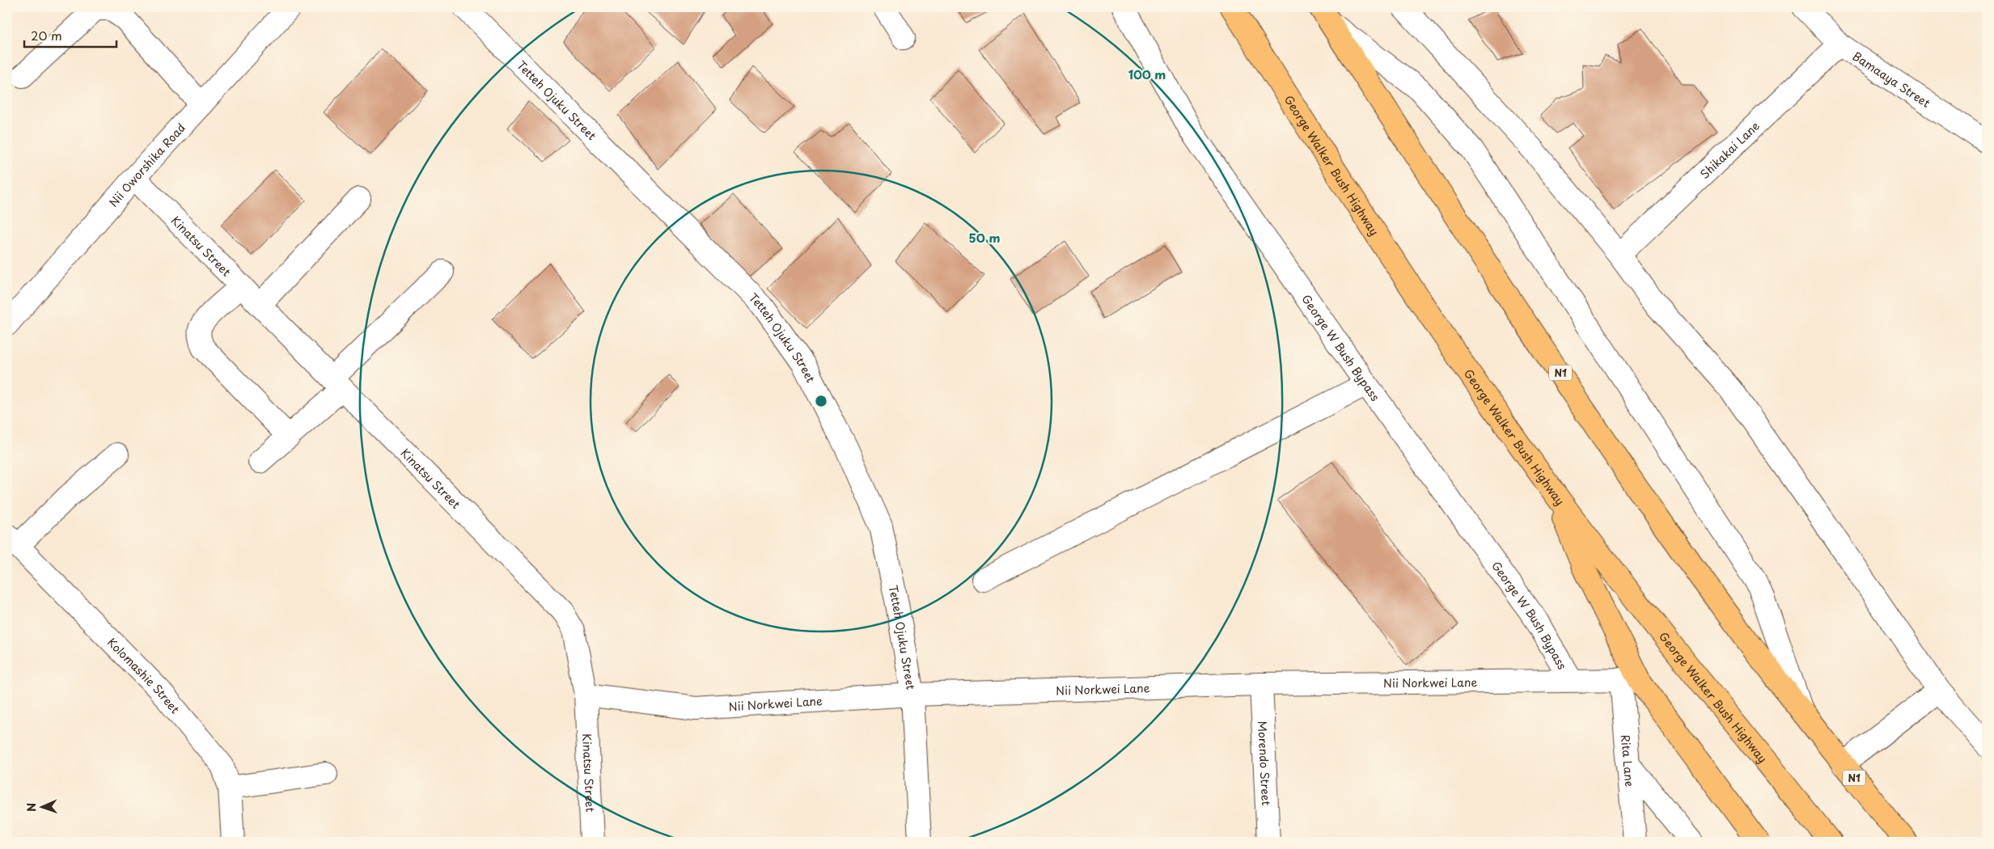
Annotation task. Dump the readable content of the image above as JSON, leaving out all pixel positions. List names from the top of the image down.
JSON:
{
  "streets": {
    "highway": ["George Walker Bush Highway", "N1"],
    "street": [
      "Bamaaya Street",
      "Tetteh Ojuku Street",
      "Shikakai Lane",
      "Nii Oworshika Road",
      "Kinatsu Street",
      "George W Bush Bypass",
      "Kolomashie Street",
      "Nii Norkwei Lane",
      "Rita Lane",
      "Morendo Street"
    ]
  },
  "crossings": [
    ["Bamaaya Street", "Shikakai Lane"],
    ["Tetteh Ojuku Street", "Nii Norkwei Lane"],
    ["Nii Oworshika Road", "Kinatsu Street"],
    ["Kinatsu Street", "Nii Norkwei Lane"],
    ["George W Bush Bypass", "Nii Norkwei Lane"],
    ["Nii Norkwei Lane", "Rita Lane"],
    ["Nii Norkwei Lane", "Morendo Street"]
  ],
  "scale_bar": "20 m",
  "north": "left",
  "rings": ["100 m", "50 m"]
}
